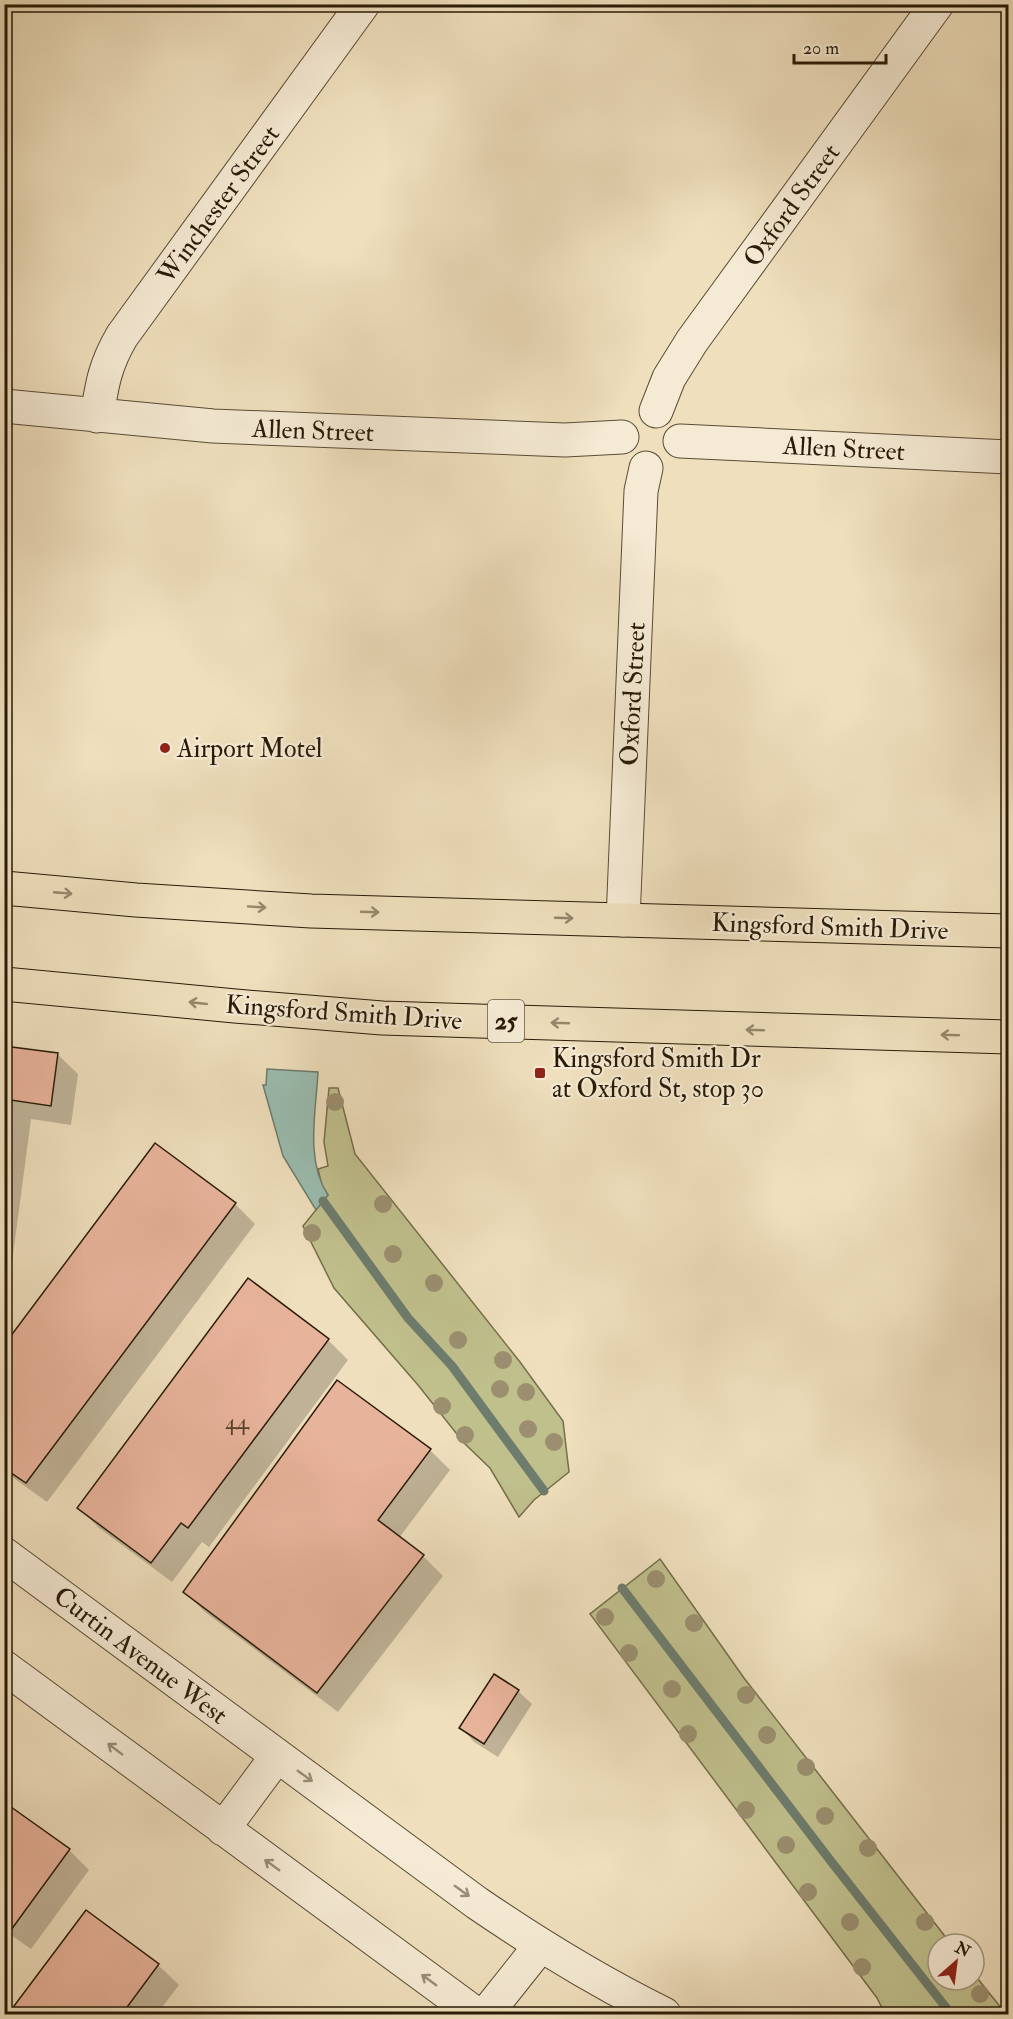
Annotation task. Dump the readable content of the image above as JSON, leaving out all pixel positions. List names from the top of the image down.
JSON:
{
  "streets": {
    "highway": ["Kingsford Smith Drive", "25"],
    "street": [
      "Winchester Street",
      "Oxford Street",
      "Allen Street",
      "Curtin Avenue West"
    ]
  },
  "crossings": [
    ["Winchester Street", "Allen Street"],
    ["Oxford Street", "Allen Street"],
    ["Oxford Street", "Kingsford Smith Drive"]
  ],
  "places": {
    "other": ["Airport Motel"],
    "transit": ["Kingsford Smith Dr at Oxford St, stop 30"]
  },
  "house_numbers": ["44"],
  "scale_bar": "20 m",
  "north": "top right"
}
